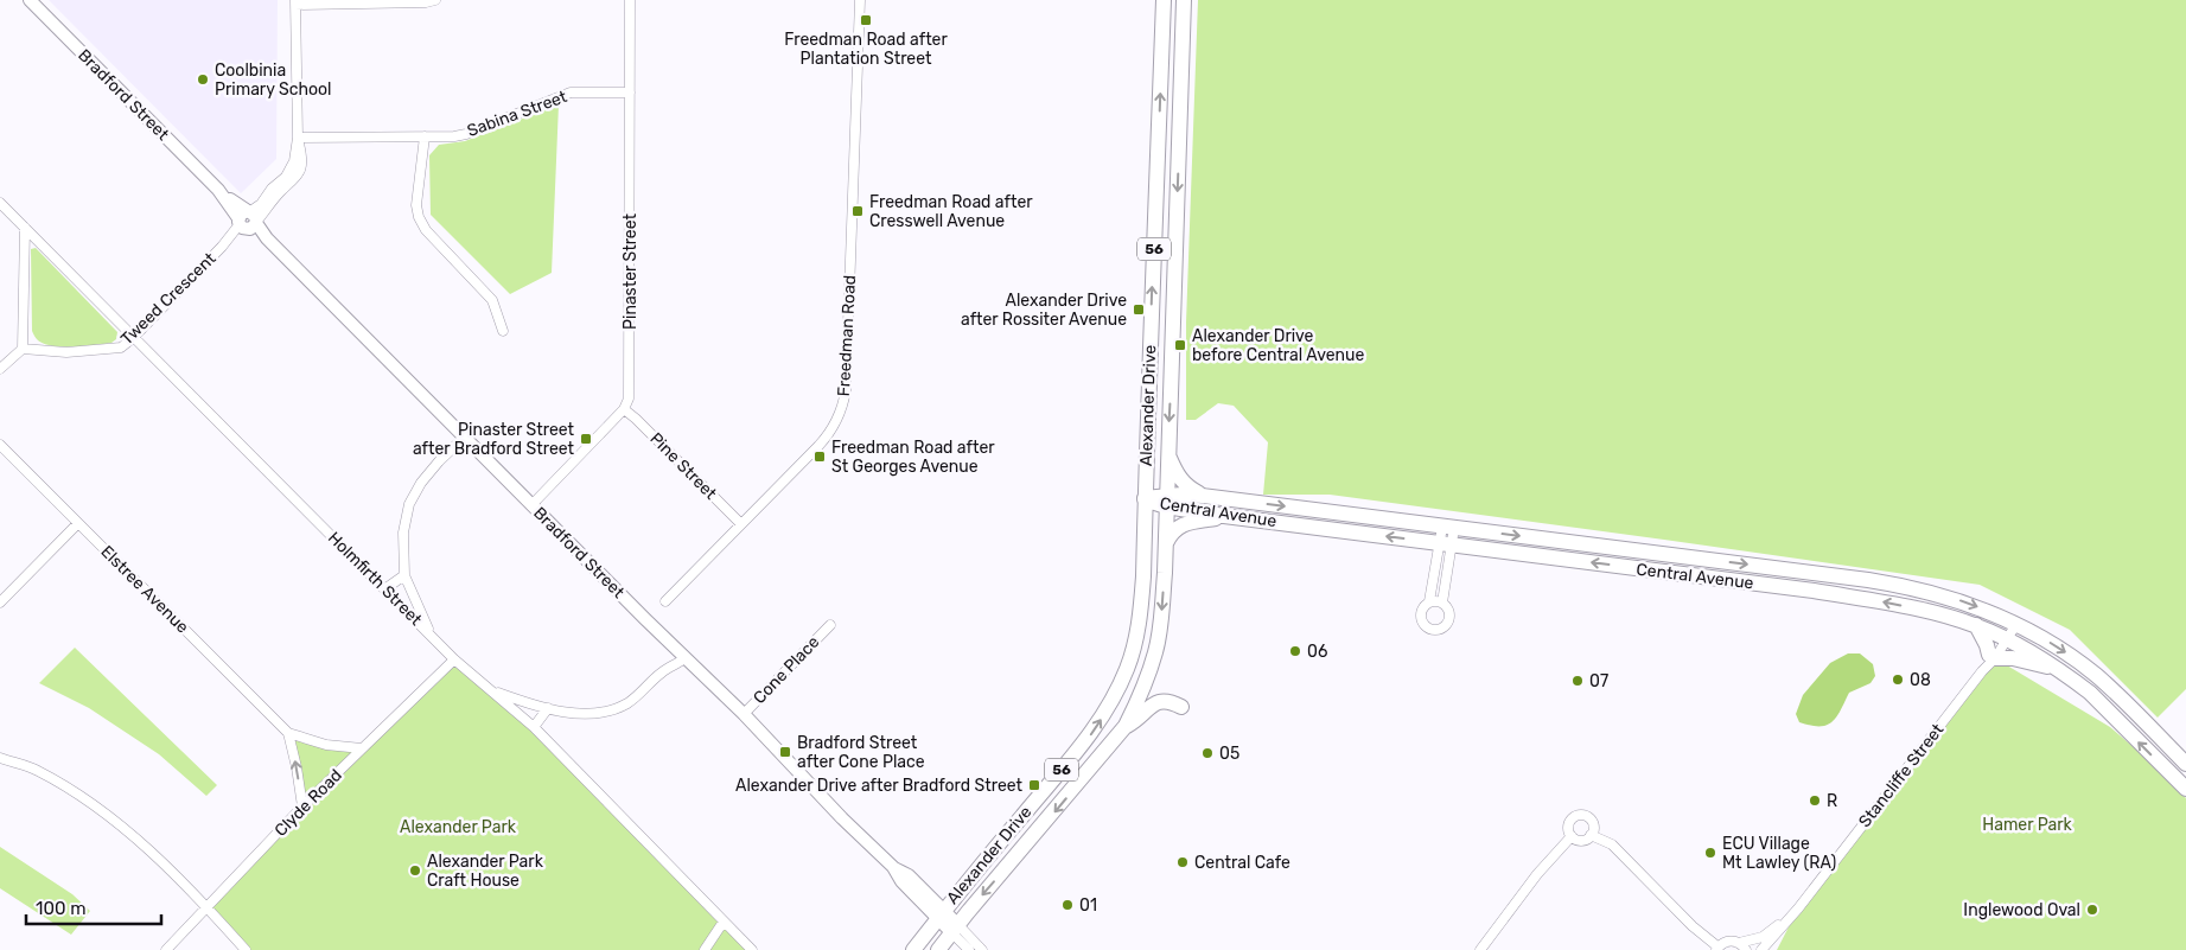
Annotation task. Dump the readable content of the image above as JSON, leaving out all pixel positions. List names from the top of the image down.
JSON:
{
  "streets": {
    "main road": ["56", "Alexander Drive", "Central Avenue"],
    "street": [
      "Bradford Street",
      "Sabina Street",
      "Pinaster Street",
      "Tweed Crescent",
      "Freedman Road",
      "Pine Street",
      "Holmfirth Street",
      "Elstree Avenue",
      "Cone Place",
      "Stancliffe Street",
      "Clyde Road"
    ]
  },
  "crossings": [
    ["Bradford Street", "Pinaster Street"],
    ["Bradford Street", "Tweed Crescent"],
    ["Bradford Street", "Alexander Drive"],
    ["Bradford Street", "Cone Place"],
    ["Sabina Street", "Pinaster Street"],
    ["Sabina Street", "Tweed Crescent"],
    ["Pinaster Street", "Pine Street"],
    ["Tweed Crescent", "Holmfirth Street"],
    ["Freedman Road", "Pine Street"],
    ["Alexander Drive", "Central Avenue"],
    ["Central Avenue", "Stancliffe Street"],
    ["Holmfirth Street", "Clyde Road"],
    ["Elstree Avenue", "Clyde Road"]
  ],
  "parks": ["Hamer Park", "Alexander Park"],
  "places": {
    "transit": [
      "Freedman Road after Plantation Street",
      "Freedman Road after Cresswell Avenue",
      "Alexander Drive after Rossiter Avenue",
      "Alexander Drive before Central Avenue",
      "Pinaster Street after Bradford Street",
      "Freedman Road after St Georges Avenue",
      "Bradford Street after Cone Place",
      "Alexander Drive after Bradford Street"
    ],
    "other": [
      "Coolbinia Primary School",
      "06",
      "08",
      "07",
      "05",
      "R",
      "ECU Village Mt Lawley (RA)",
      "Central Cafe",
      "Alexander Park Craft House",
      "01",
      "Inglewood Oval"
    ]
  },
  "scale_bar": "100 m"
}
